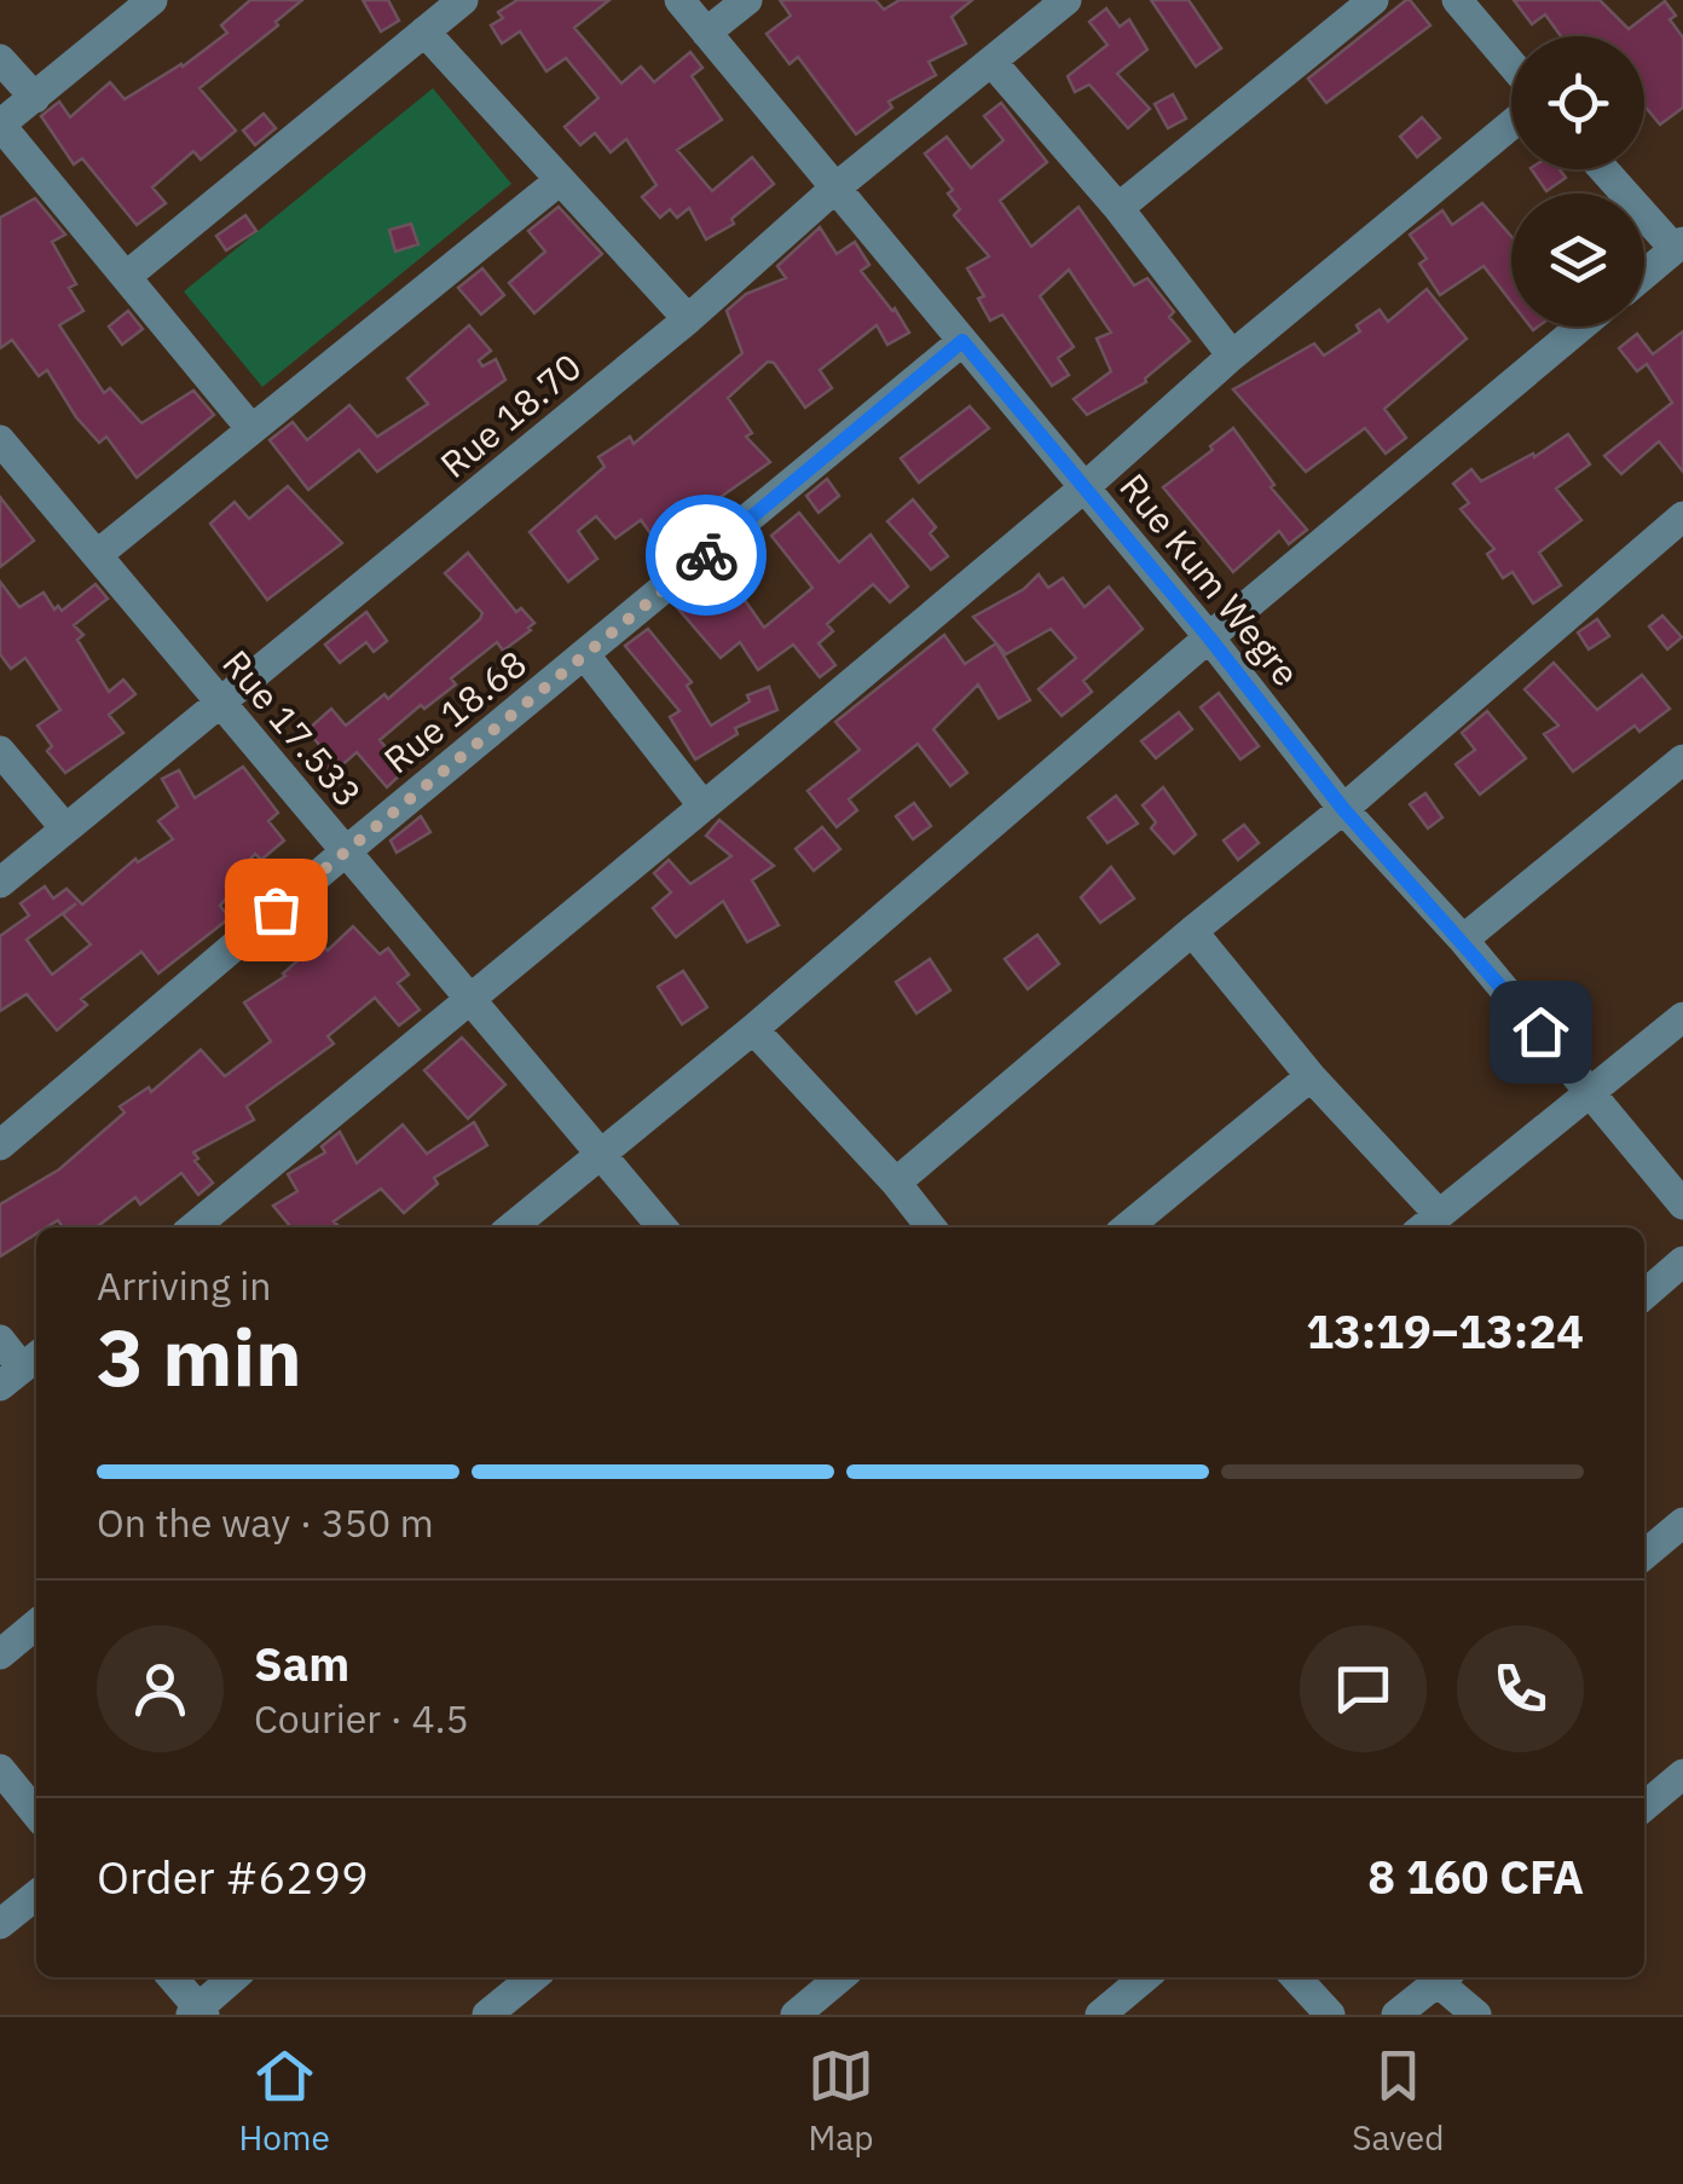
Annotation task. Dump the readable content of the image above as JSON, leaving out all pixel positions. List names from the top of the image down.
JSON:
{
  "streets": {
    "street": [
      "Rue 18.70",
      "Rue Kum Wegre",
      "Rue 18.68",
      "Rue 17.533"
    ]
  },
  "crossings": [
    ["Rue 18.70", "Rue Kum Wegre"],
    ["Rue 18.70", "Rue 17.533"],
    ["Rue Kum Wegre", "Rue 18.68"],
    ["Rue 18.68", "Rue 17.533"]
  ],
  "page": {
    "heading": ["3 min", "Arriving in", "13:19–13:24"],
    "panel": [
      "Sam",
      "Courier · 4.5",
      "Order #6299",
      "8 160 CFA"
    ],
    "bar": "On the way · 350 m",
    "tabs": ["Home", "Map", "Saved"]
  }
}
